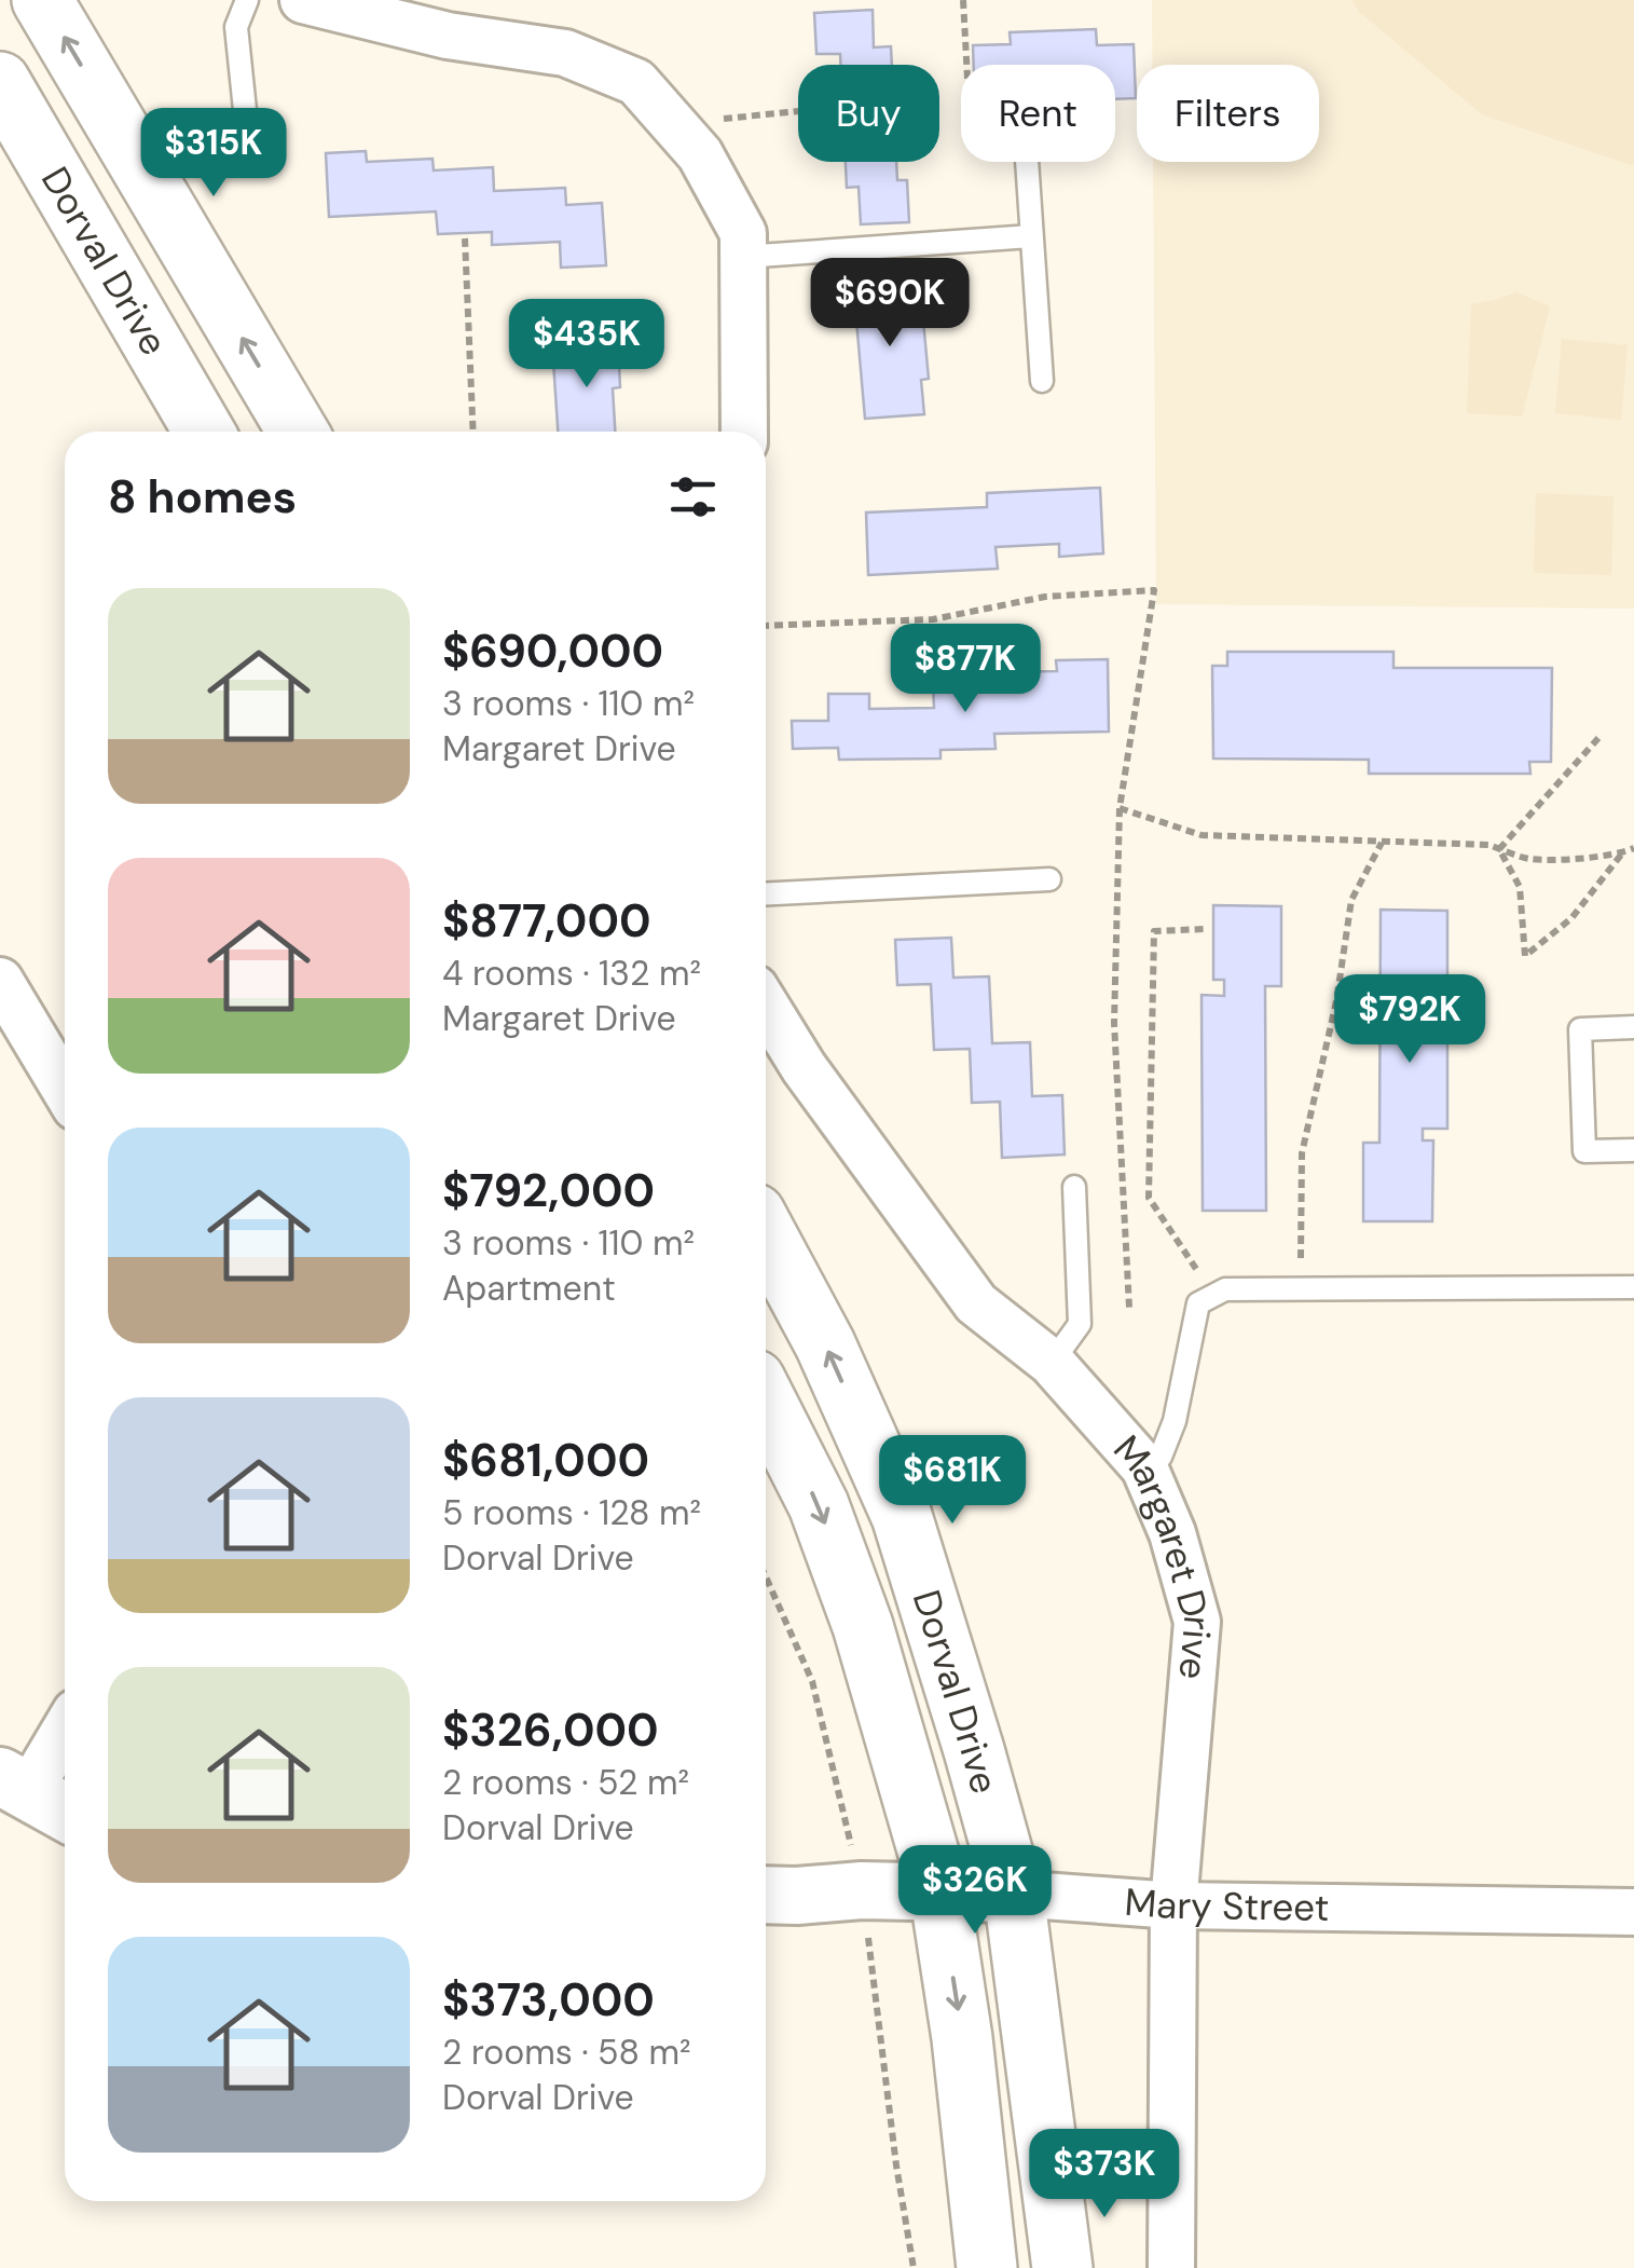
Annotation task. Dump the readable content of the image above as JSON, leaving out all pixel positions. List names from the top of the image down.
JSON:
{
  "streets": {
    "main road": ["Dorval Drive"],
    "street": ["Margaret Drive", "Mary Street"]
  },
  "crossings": [
    ["Dorval Drive", "Mary Street"],
    ["Margaret Drive", "Mary Street"]
  ],
  "page": {
    "chip": ["Buy", "Rent", "Filters"],
    "price": [
      "$315K",
      "$690K",
      "$435K",
      "$877K",
      "$792K",
      "$681K",
      "$326K",
      "$373K"
    ],
    "heading": "8 homes",
    "list": [
      {
        "name": "$690,000",
        "note": "3 rooms · 110 m² · Margaret Drive"
      },
      {
        "name": "$877,000",
        "note": "4 rooms · 132 m² · Margaret Drive"
      },
      {
        "name": "$792,000",
        "note": "3 rooms · 110 m² · Apartment"
      },
      {
        "name": "$681,000",
        "note": "5 rooms · 128 m² · Dorval Drive"
      },
      {
        "name": "$326,000",
        "note": "2 rooms · 52 m² · Dorval Drive"
      },
      {
        "name": "$373,000",
        "note": "2 rooms · 58 m² · Dorval Drive"
      }
    ]
  }
}
